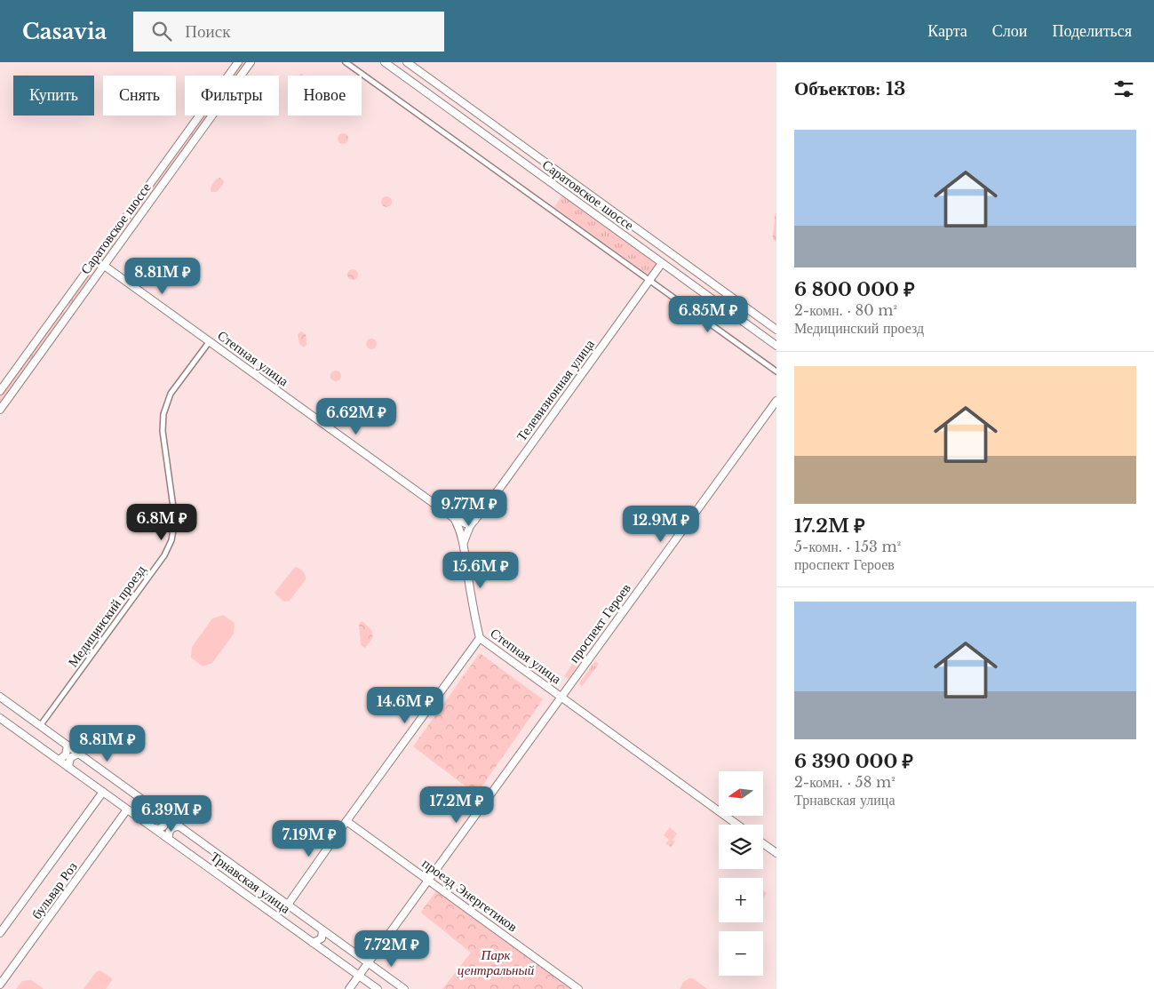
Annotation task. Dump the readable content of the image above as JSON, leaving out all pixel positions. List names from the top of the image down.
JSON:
{
  "streets": {
    "street": [
      "Саратовское шоссе",
      "Степная улица",
      "Телевизионная улица",
      "Медицинский проезд",
      "проспект Героев",
      "Трнавская улица",
      "бульвар Роз",
      "проезд Энергетиков"
    ]
  },
  "crossings": [
    ["Саратовское шоссе", "Степная улица"],
    ["Саратовское шоссе", "Телевизионная улица"],
    ["Степная улица", "Телевизионная улица"],
    ["Степная улица", "Медицинский проезд"],
    ["Степная улица", "проспект Героев"],
    ["Медицинский проезд", "Трнавская улица"],
    ["проспект Героев", "Трнавская улица"],
    ["проспект Героев", "проезд Энергетиков"],
    ["Трнавская улица", "бульвар Роз"]
  ],
  "parks": ["Парк центральный"],
  "north": "left",
  "page": {
    "header": "Casavia",
    "search": "Поиск",
    "nav": ["Карта", "Слои", "Поделиться"],
    "heading": "Объектов: 13",
    "chip": [
      "Купить",
      "Снять",
      "Фильтры",
      "Новое"
    ],
    "list": [
      {
        "name": "6 800 000 ₽",
        "note": "2-комн. · 80 m² · Медицинский проезд"
      },
      {
        "name": "17.2M ₽",
        "note": "5-комн. · 153 m² · проспект Героев"
      },
      {
        "name": "6 390 000 ₽",
        "note": "2-комн. · 58 m² · Трнавская улица"
      }
    ],
    "price": [
      "8.81M ₽",
      "6.85M ₽",
      "6.62M ₽",
      "9.77M ₽",
      "6.8M ₽",
      "12.9M ₽",
      "15.6M ₽",
      "14.6M ₽",
      "8.81M ₽",
      "17.2M ₽",
      "6.39M ₽",
      "7.19M ₽",
      "7.72M ₽"
    ],
    "map_buttons": ["+", "−"]
  }
}
